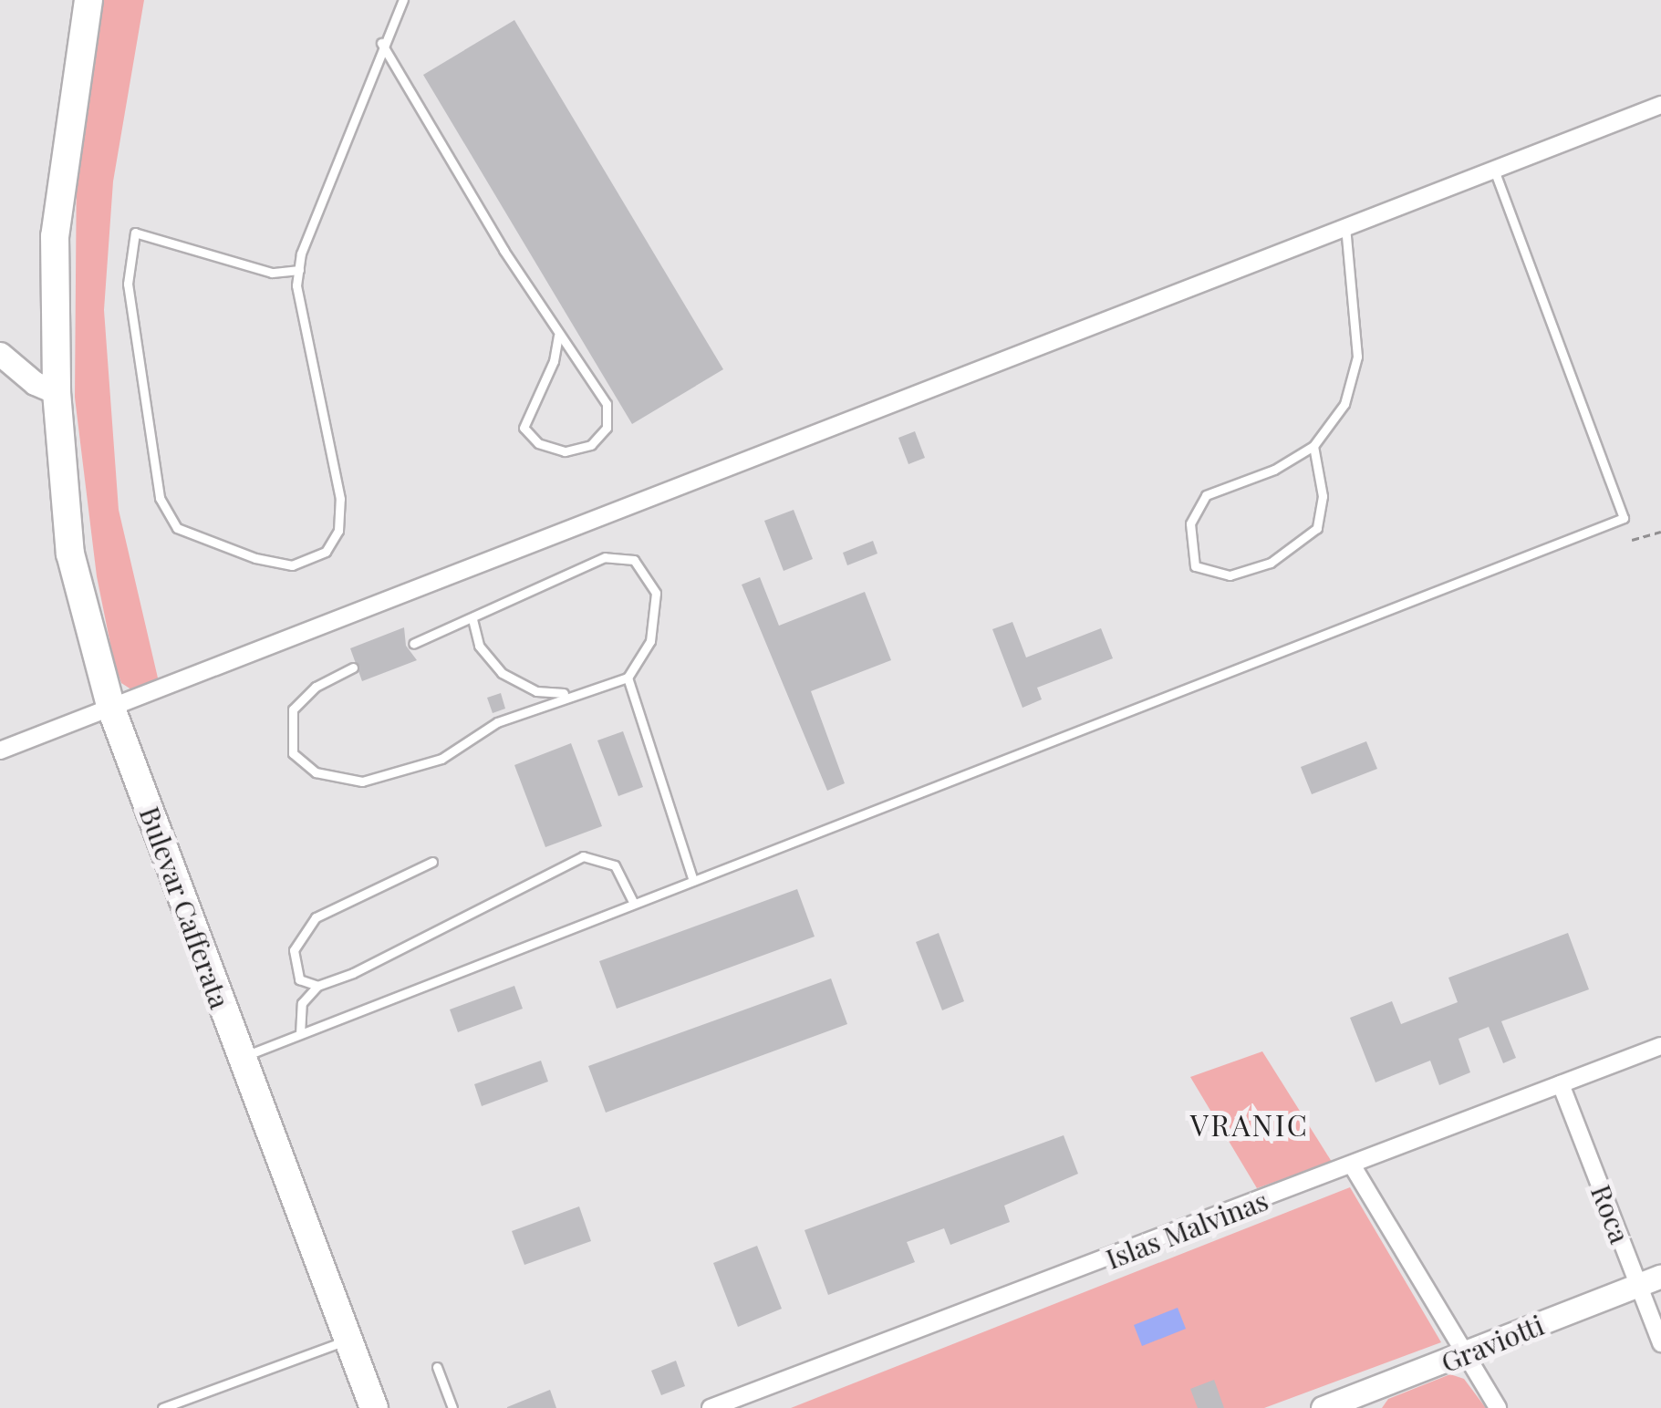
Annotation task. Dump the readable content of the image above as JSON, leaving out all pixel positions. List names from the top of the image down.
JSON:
{
  "streets": {
    "highway": ["Bulevar Cafferata"],
    "street": ["Roca", "Islas Malvinas", "Graviotti"]
  },
  "crossings": [
    ["Roca", "Islas Malvinas"],
    ["Roca", "Graviotti"]
  ],
  "districts": ["VRANIC"]
}
